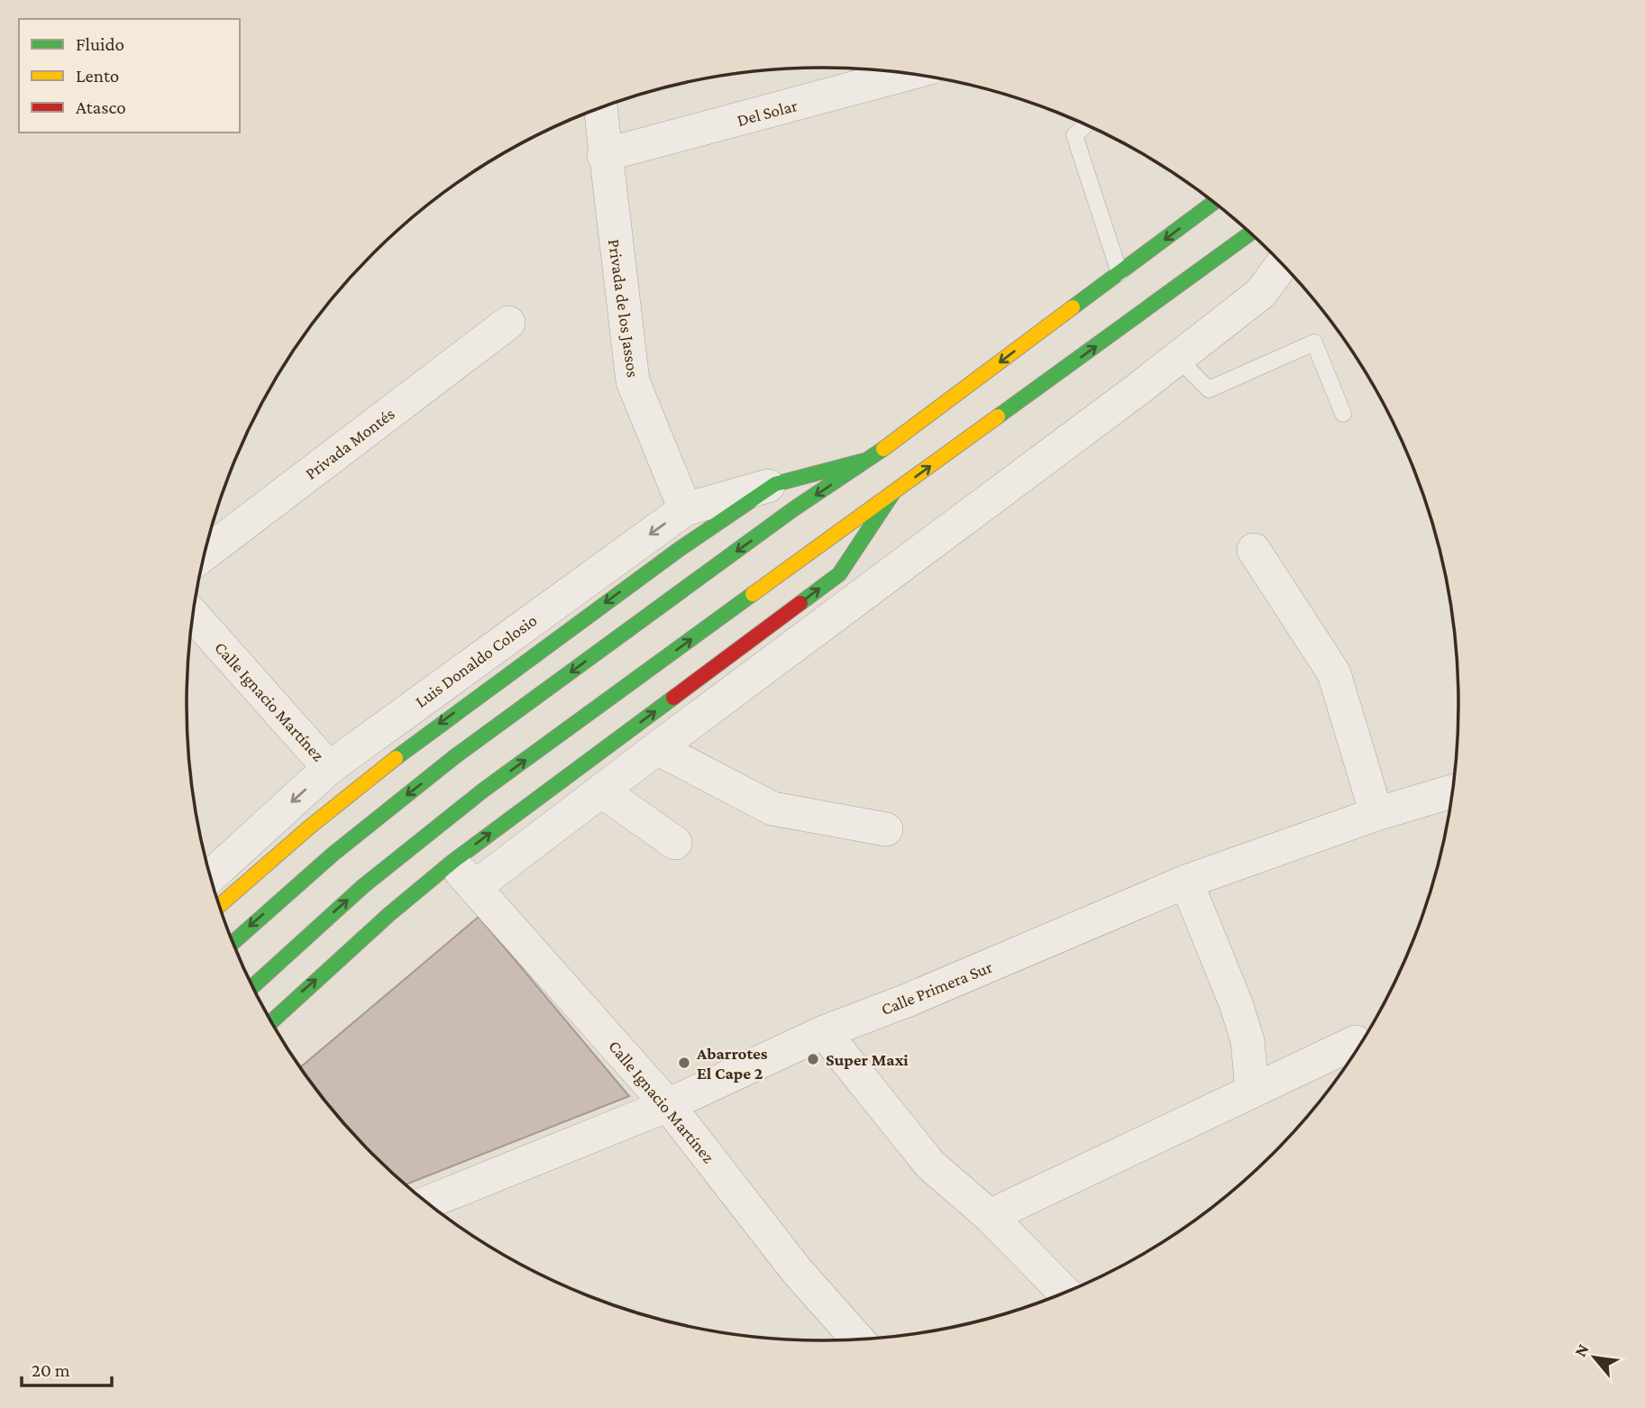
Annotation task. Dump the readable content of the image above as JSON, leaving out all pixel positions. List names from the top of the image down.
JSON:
{
  "streets": {
    "street": [
      "Del Solar",
      "Privada de los Jassos",
      "Privada Montés",
      "Luis Donaldo Colosio",
      "Calle Ignacio Martínez",
      "Calle Primera Sur"
    ]
  },
  "crossings": [
    ["Del Solar", "Privada de los Jassos"],
    ["Privada de los Jassos", "Luis Donaldo Colosio"],
    ["Luis Donaldo Colosio", "Calle Ignacio Martínez"],
    ["Calle Ignacio Martínez", "Calle Primera Sur"]
  ],
  "places": ["Super Maxi", "Abarrotes El Cape 2"],
  "legend": ["Fluido", "Lento", "Atasco"],
  "scale_bar": "20 m",
  "north": "top left"
}
